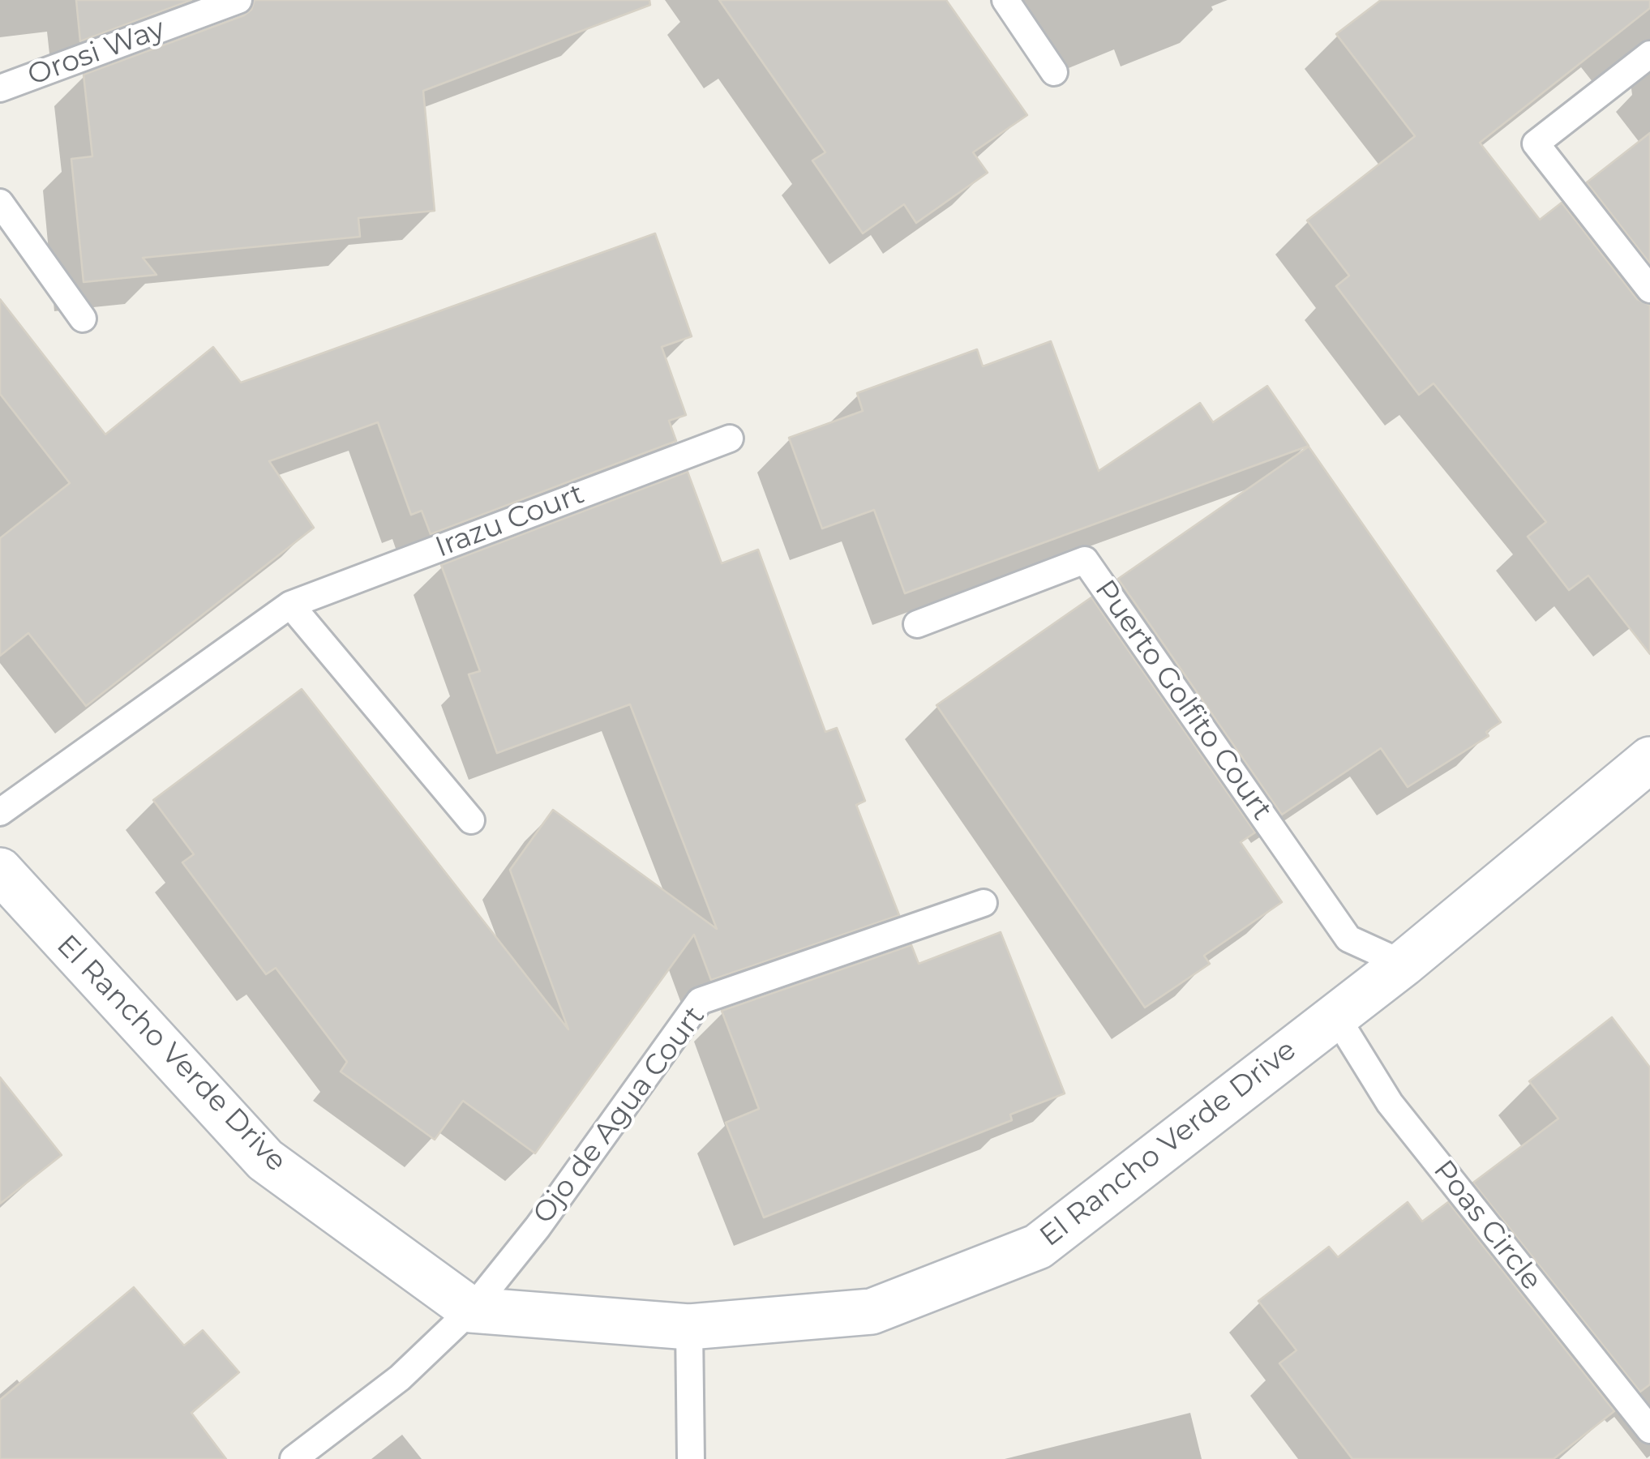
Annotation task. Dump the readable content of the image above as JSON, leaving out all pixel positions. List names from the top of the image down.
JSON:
{
  "streets": {
    "street": ["El Rancho Verde Drive"],
    "lane": [
      "Orosi Way",
      "Irazu Court",
      "Puerto Golfito Court",
      "Ojo de Agua Court",
      "Poas Circle"
    ]
  },
  "crossings": [
    ["Puerto Golfito Court", "El Rancho Verde Drive"],
    ["El Rancho Verde Drive", "Ojo de Agua Court"],
    ["El Rancho Verde Drive", "Poas Circle"]
  ]
}
